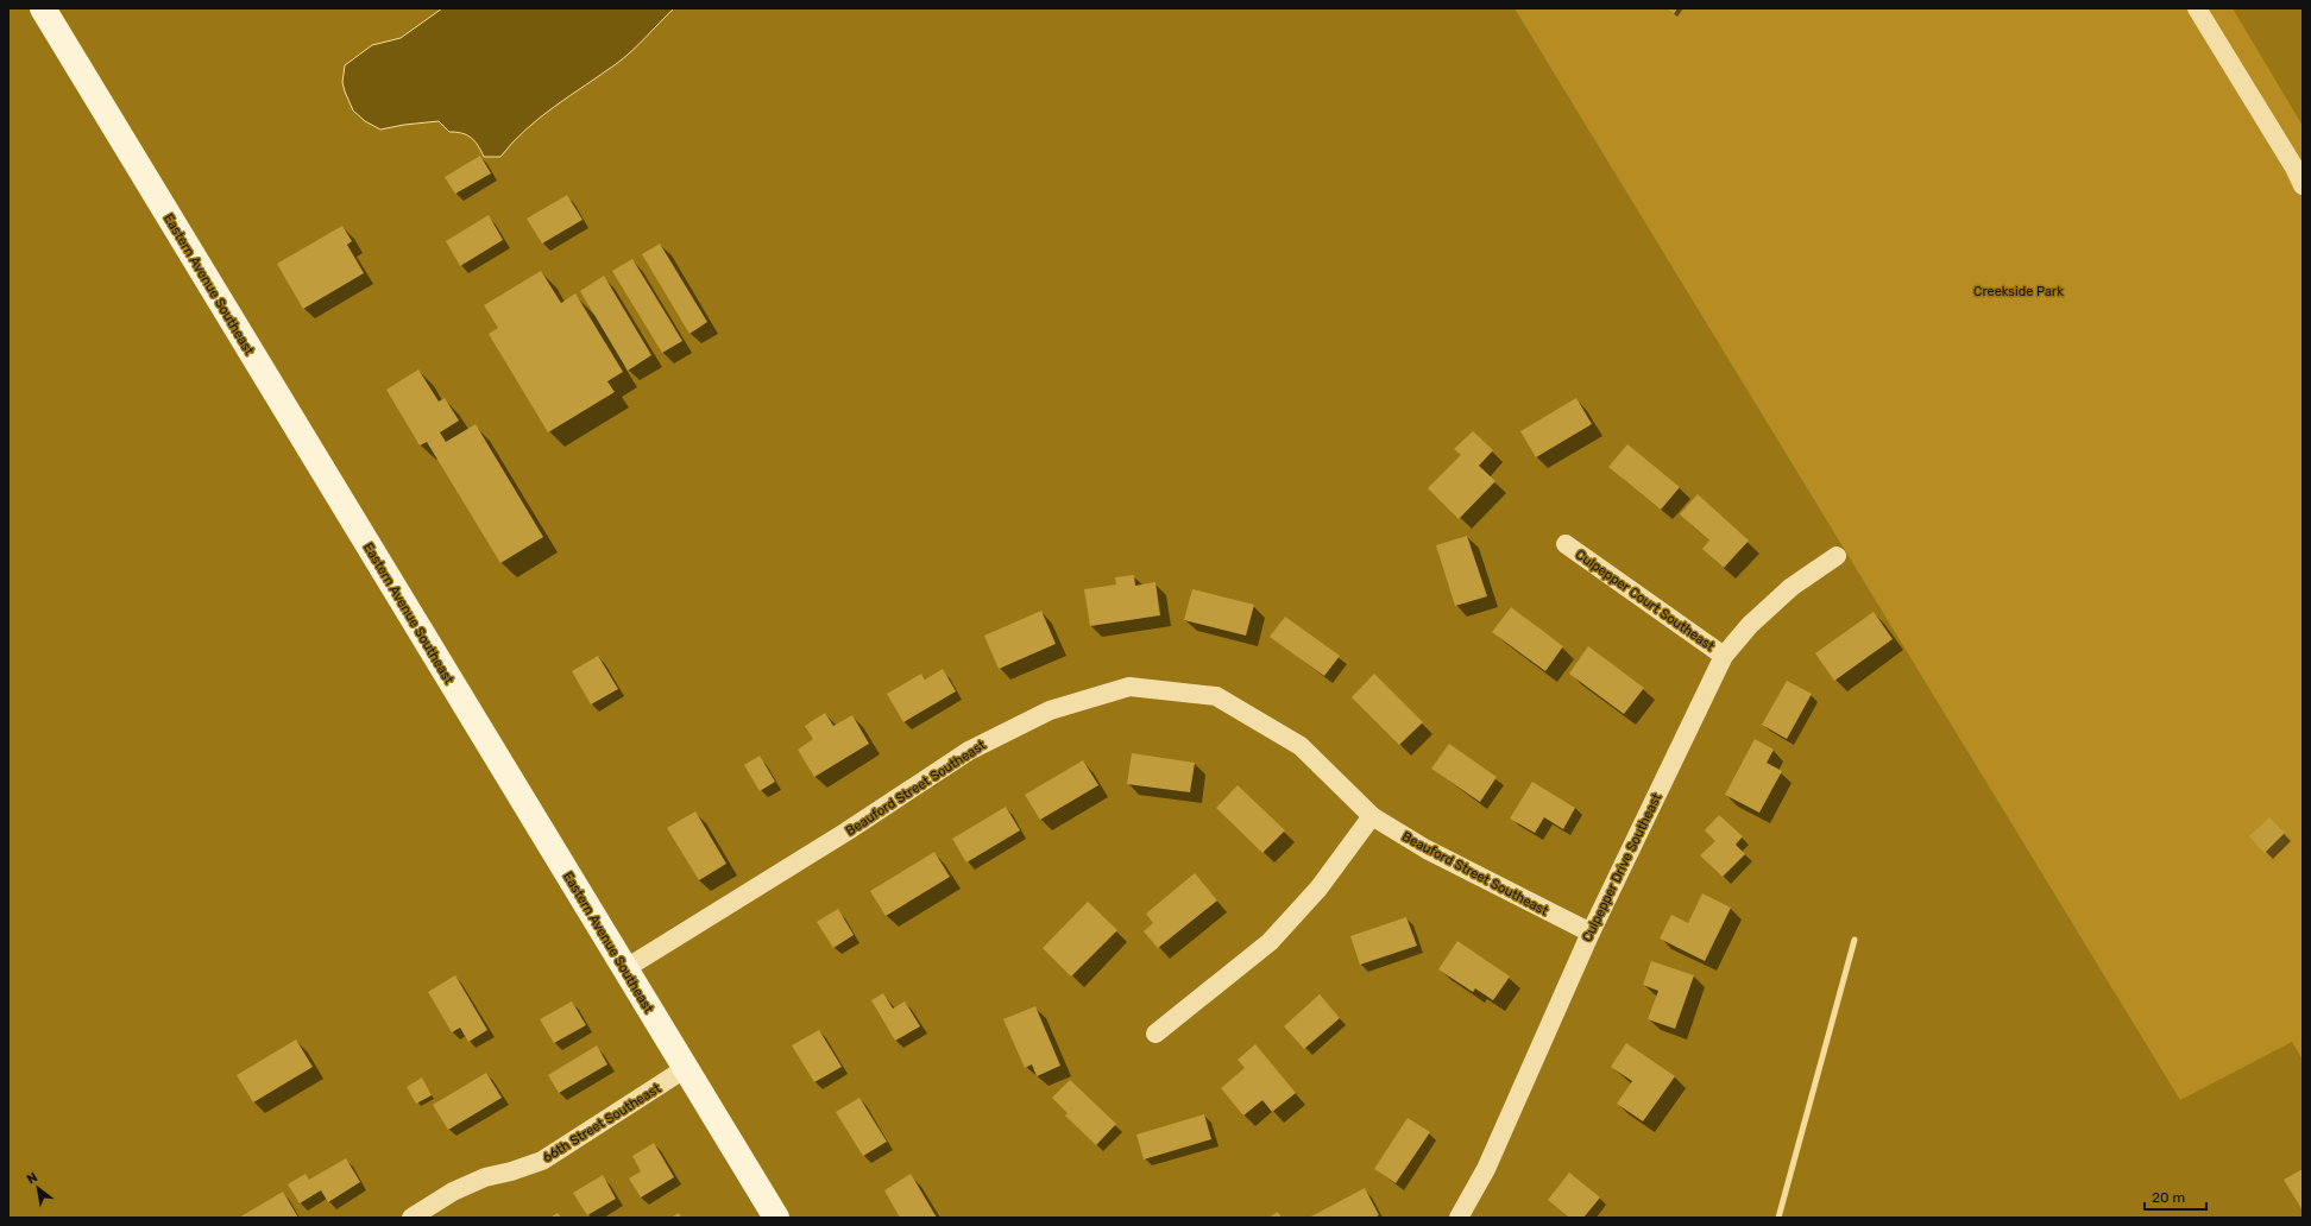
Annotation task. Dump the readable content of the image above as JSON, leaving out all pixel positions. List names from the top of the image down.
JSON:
{
  "streets": {
    "street": [
      "Eastern Avenue Southeast",
      "Culpepper Court Southeast",
      "Beauford Street Southeast",
      "Culpepper Drive Southeast",
      "66th Street Southeast"
    ]
  },
  "crossings": [
    ["Eastern Avenue Southeast", "Beauford Street Southeast"],
    ["Eastern Avenue Southeast", "66th Street Southeast"],
    ["Culpepper Court Southeast", "Culpepper Drive Southeast"],
    ["Beauford Street Southeast", "Culpepper Drive Southeast"]
  ],
  "parks": ["Creekside Park"],
  "scale_bar": "20 m",
  "north": "top left"
}
